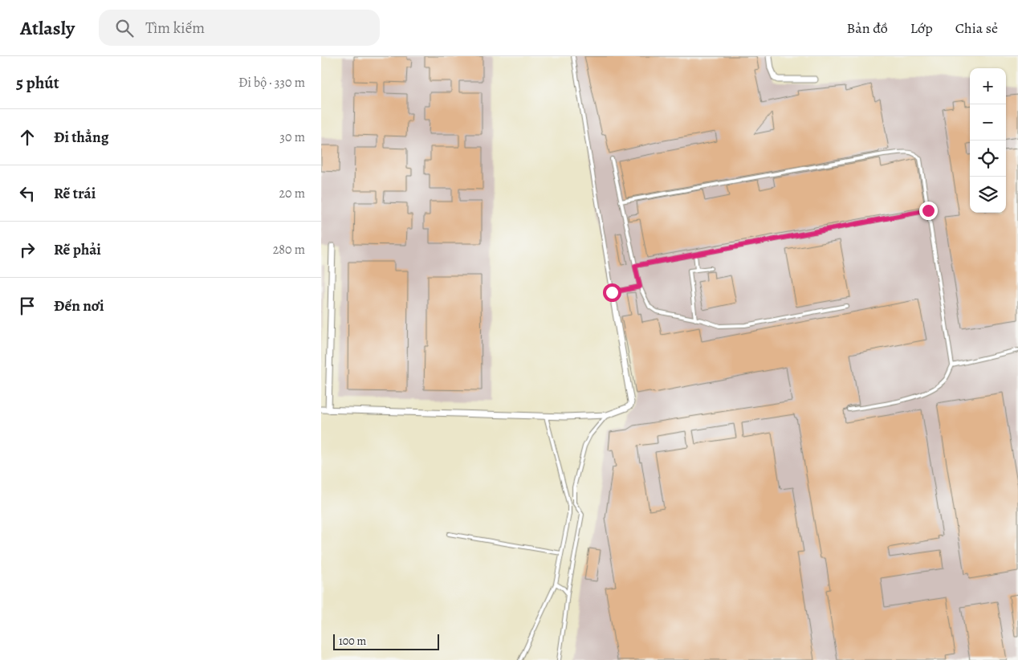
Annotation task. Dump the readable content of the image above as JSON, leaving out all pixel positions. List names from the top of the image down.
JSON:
{
  "scale_bar": "100 m",
  "page": {
    "header": "Atlasly",
    "search": "Tìm kiếm",
    "nav": ["Bản đồ", "Lớp", "Chia sẻ"],
    "heading": ["5 phút", "Đi bộ · 330 m"],
    "map_buttons": ["+", "−"],
    "list": [
      ["Đi thẳng", "30 m"],
      ["Rẽ trái", "20 m"],
      ["Rẽ phải", "280 m"],
      "Đến nơi"
    ],
    "scale": "100 m"
  }
}
